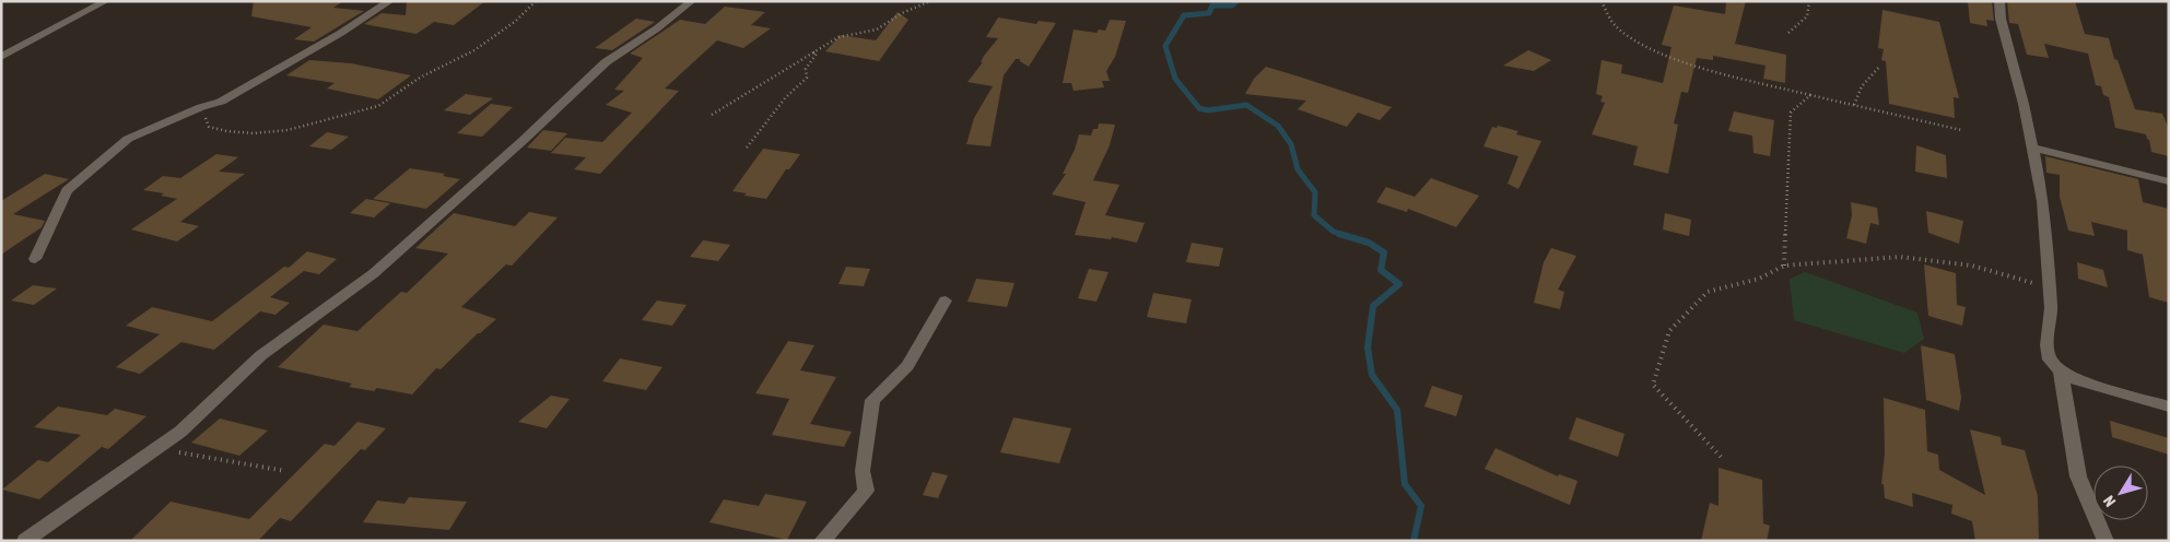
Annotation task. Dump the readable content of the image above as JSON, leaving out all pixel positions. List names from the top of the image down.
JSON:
{
  "north": "bottom left"
}
